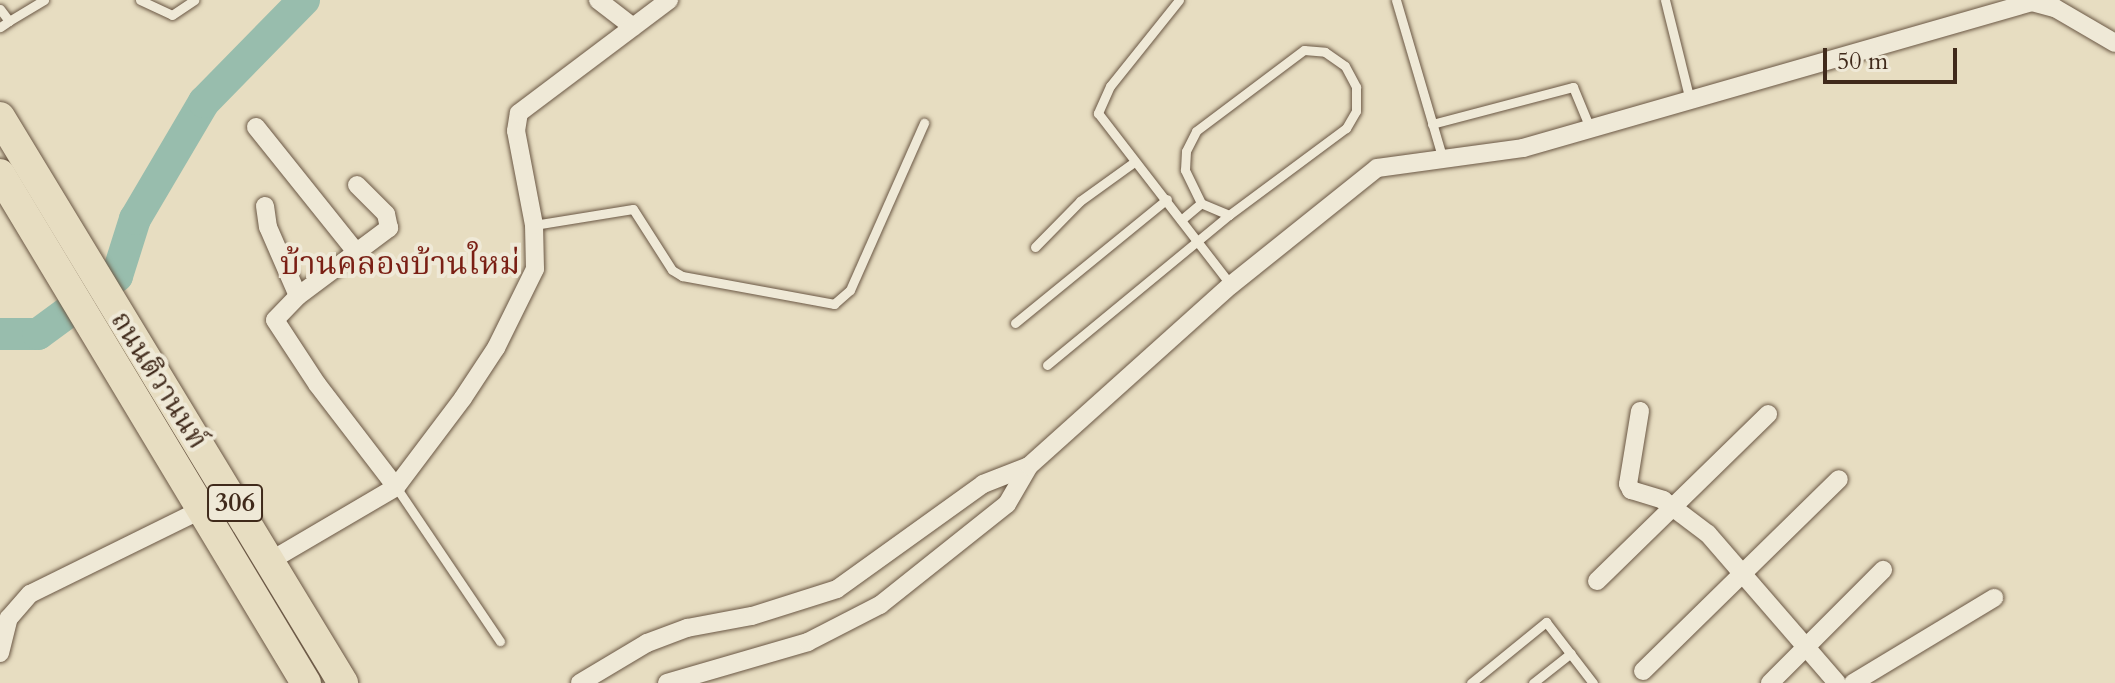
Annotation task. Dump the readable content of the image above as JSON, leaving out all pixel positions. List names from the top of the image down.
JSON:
{
  "streets": {
    "main road": ["ถนนติวานนท์", "306"]
  },
  "districts": ["บ้านคลองบ้านใหม่"],
  "scale_bar": "50 m"
}
